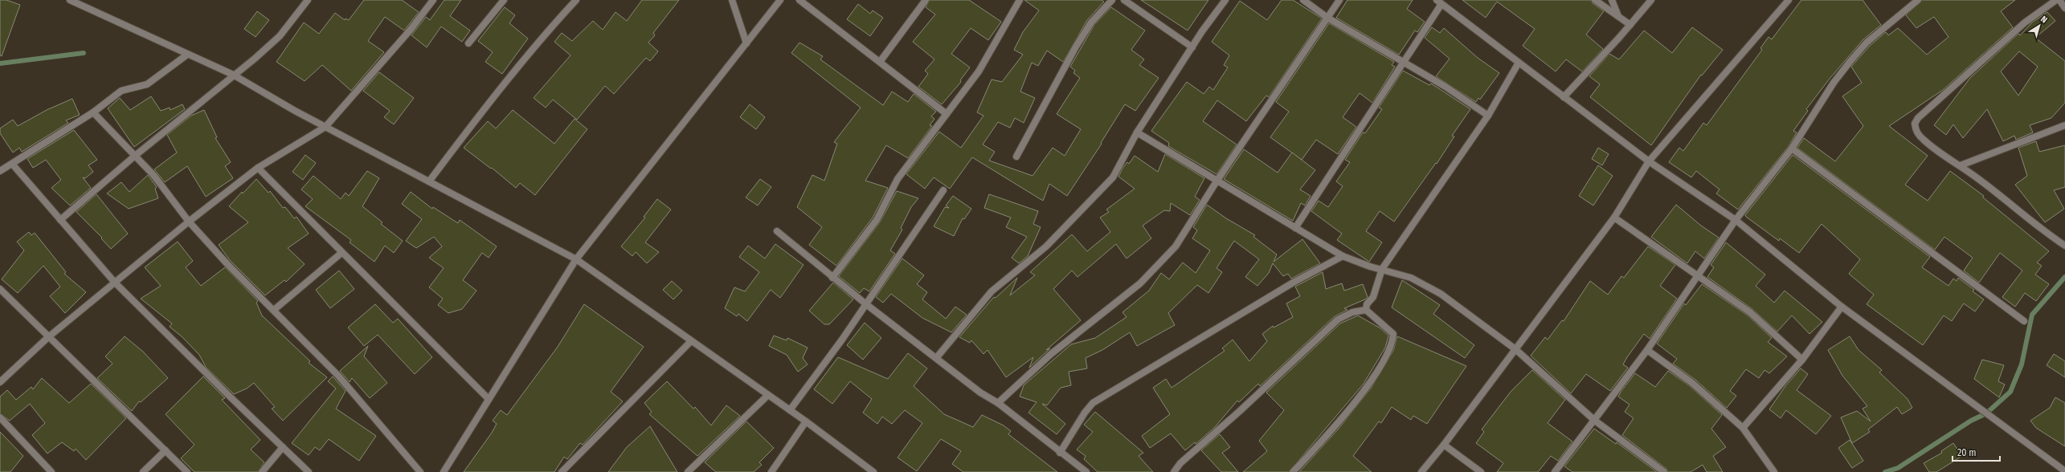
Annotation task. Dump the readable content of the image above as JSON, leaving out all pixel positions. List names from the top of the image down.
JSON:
{
  "scale_bar": "20 m",
  "north": "top right"
}
